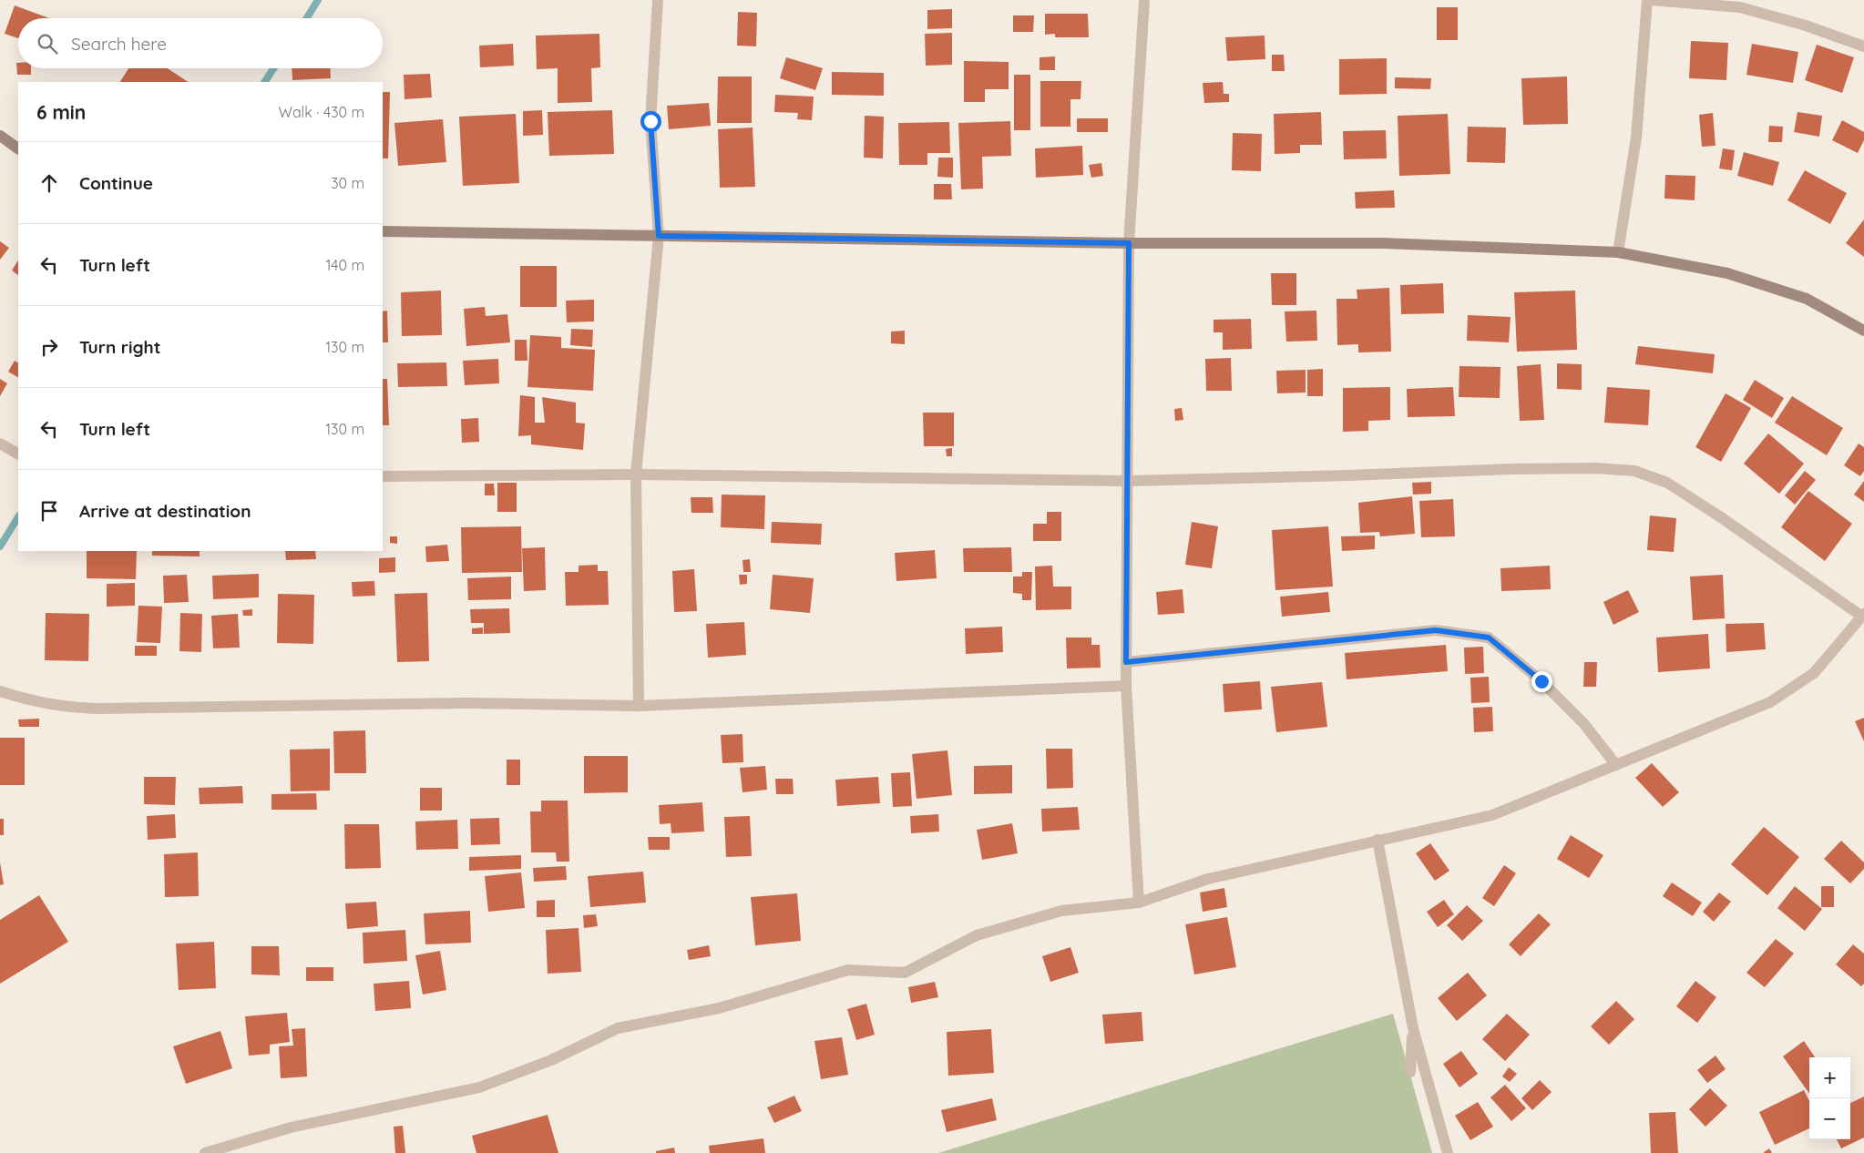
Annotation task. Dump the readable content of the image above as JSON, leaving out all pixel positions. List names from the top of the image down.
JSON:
{
  "page": {
    "search": "Search here",
    "heading": ["6 min", "Walk · 430 m"],
    "list": [
      ["Continue", "30 m"],
      ["Turn left", "140 m"],
      ["Turn right", "130 m"],
      ["Turn left", "130 m"],
      "Arrive at destination"
    ],
    "map_buttons": ["+", "−"]
  }
}
